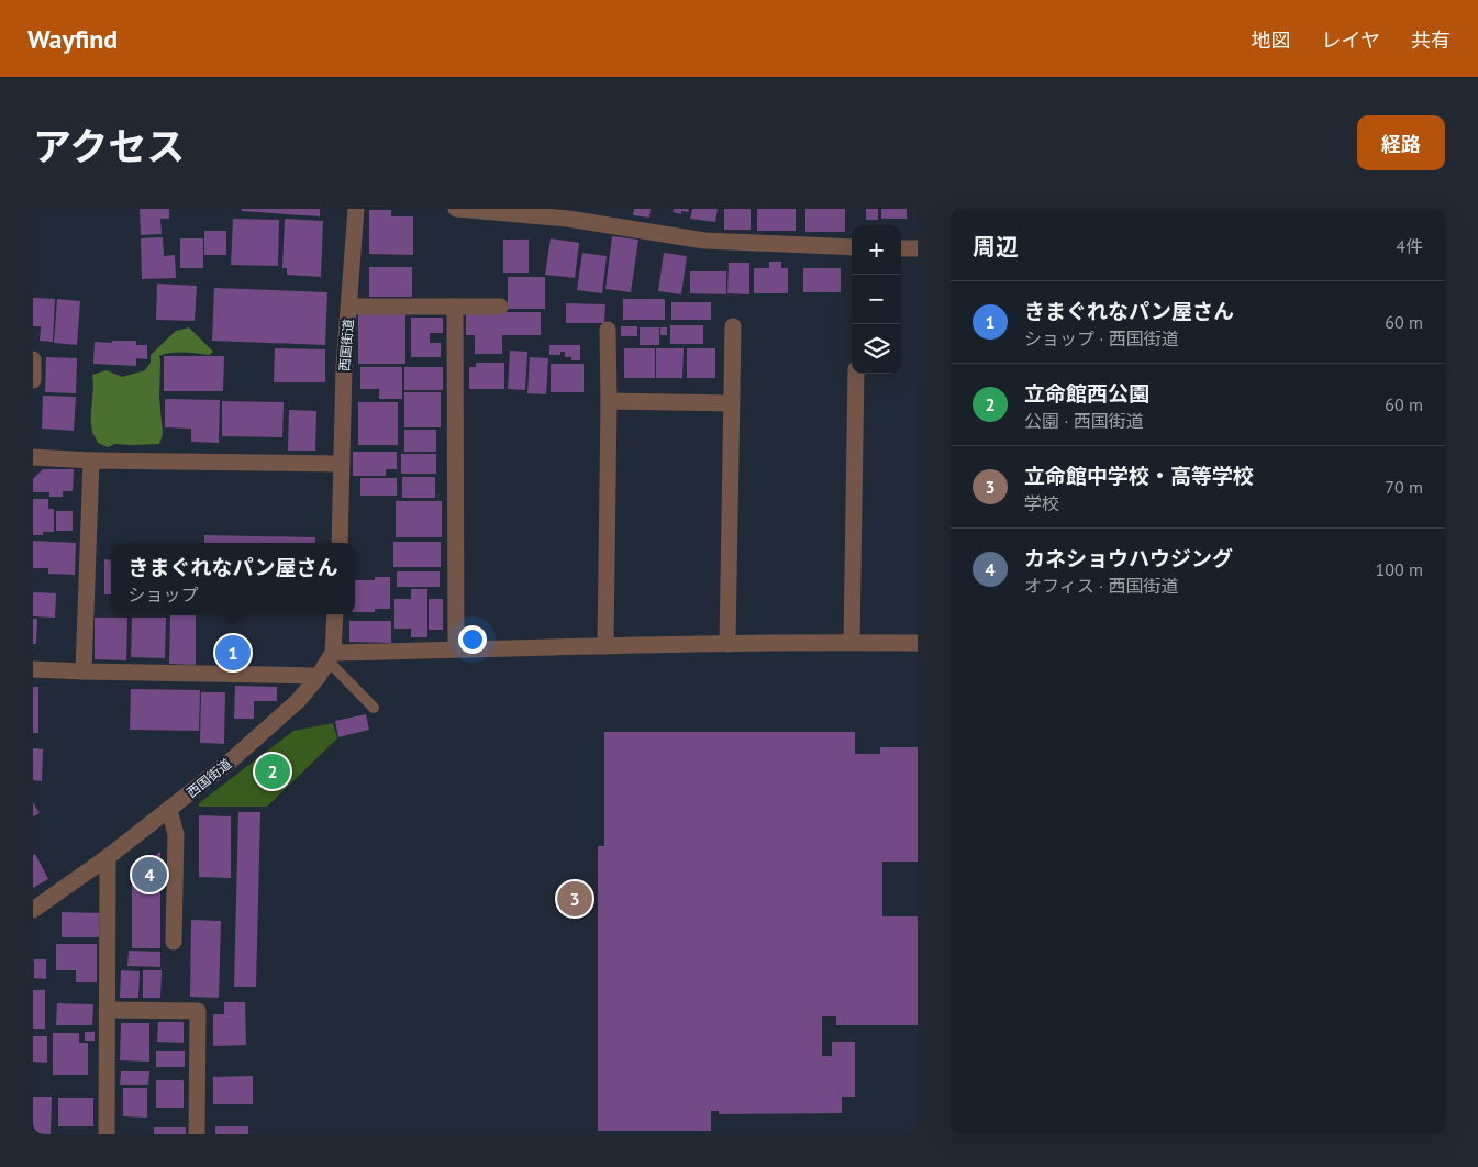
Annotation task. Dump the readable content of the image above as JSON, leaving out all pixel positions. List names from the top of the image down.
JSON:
{
  "streets": {
    "street": ["西国街道"]
  },
  "page": {
    "header": "Wayfind",
    "nav": ["地図", "レイヤ", "共有"],
    "title": "アクセス",
    "buttons": "経路",
    "heading": ["周辺", "4件"],
    "map_buttons": ["+", "−"],
    "list": [
      {
        "mark": "1",
        "name": "きまぐれなパン屋さん",
        "note": "ショップ · 西国街道",
        "value": "60 m"
      },
      {
        "mark": "2",
        "name": "立命館西公園",
        "note": "公園 · 西国街道",
        "value": "60 m"
      },
      {
        "mark": "3",
        "name": "立命館中学校・高等学校",
        "note": "学校",
        "value": "70 m"
      },
      {
        "mark": "4",
        "name": "カネショウハウジング",
        "note": "オフィス · 西国街道",
        "value": "100 m"
      }
    ],
    "popup": ["きまぐれなパン屋さん", "ショップ"],
    "pins": [
      "1",
      "2",
      "4",
      "3"
    ]
  }
}
